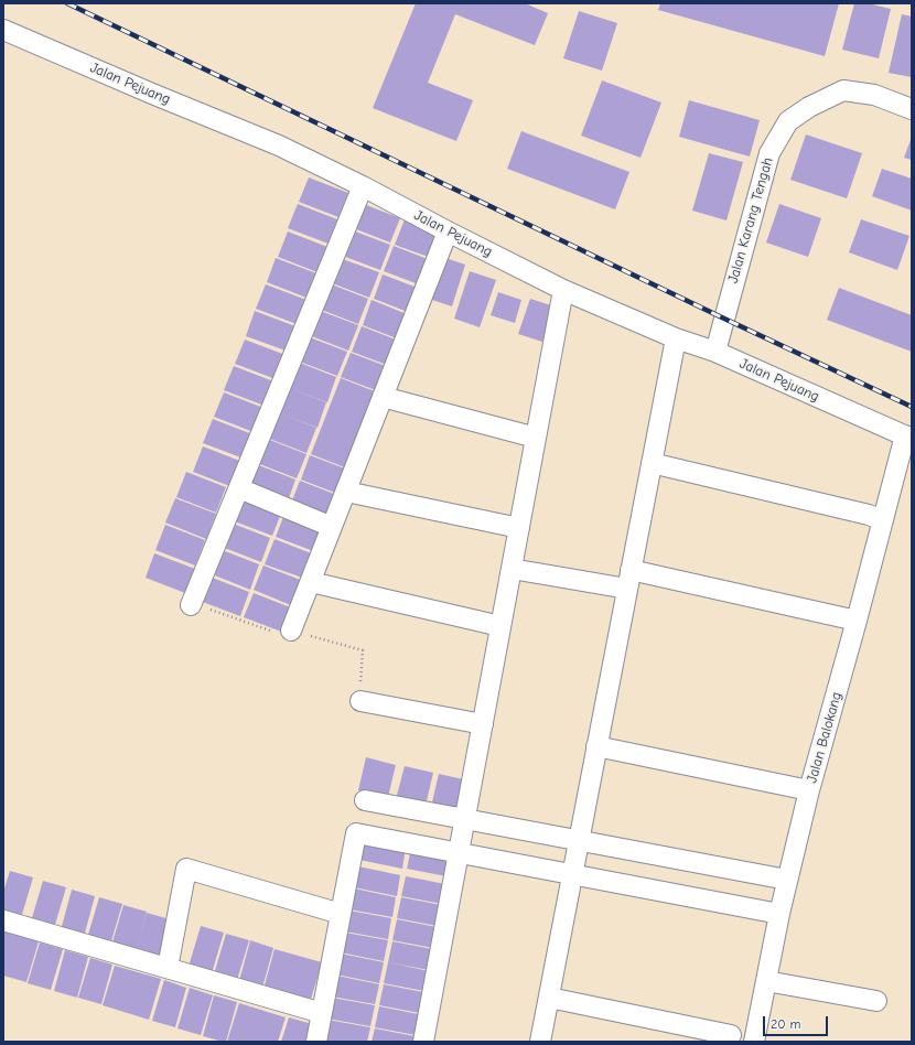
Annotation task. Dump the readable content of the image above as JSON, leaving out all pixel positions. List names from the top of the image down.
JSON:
{
  "streets": {
    "street": ["Jalan Pejuang", "Jalan Karang Tengah", "Jalan Balokang"]
  },
  "crossings": [
    ["Jalan Pejuang", "Jalan Karang Tengah"],
    ["Jalan Pejuang", "Jalan Balokang"]
  ],
  "scale_bar": "20 m"
}
